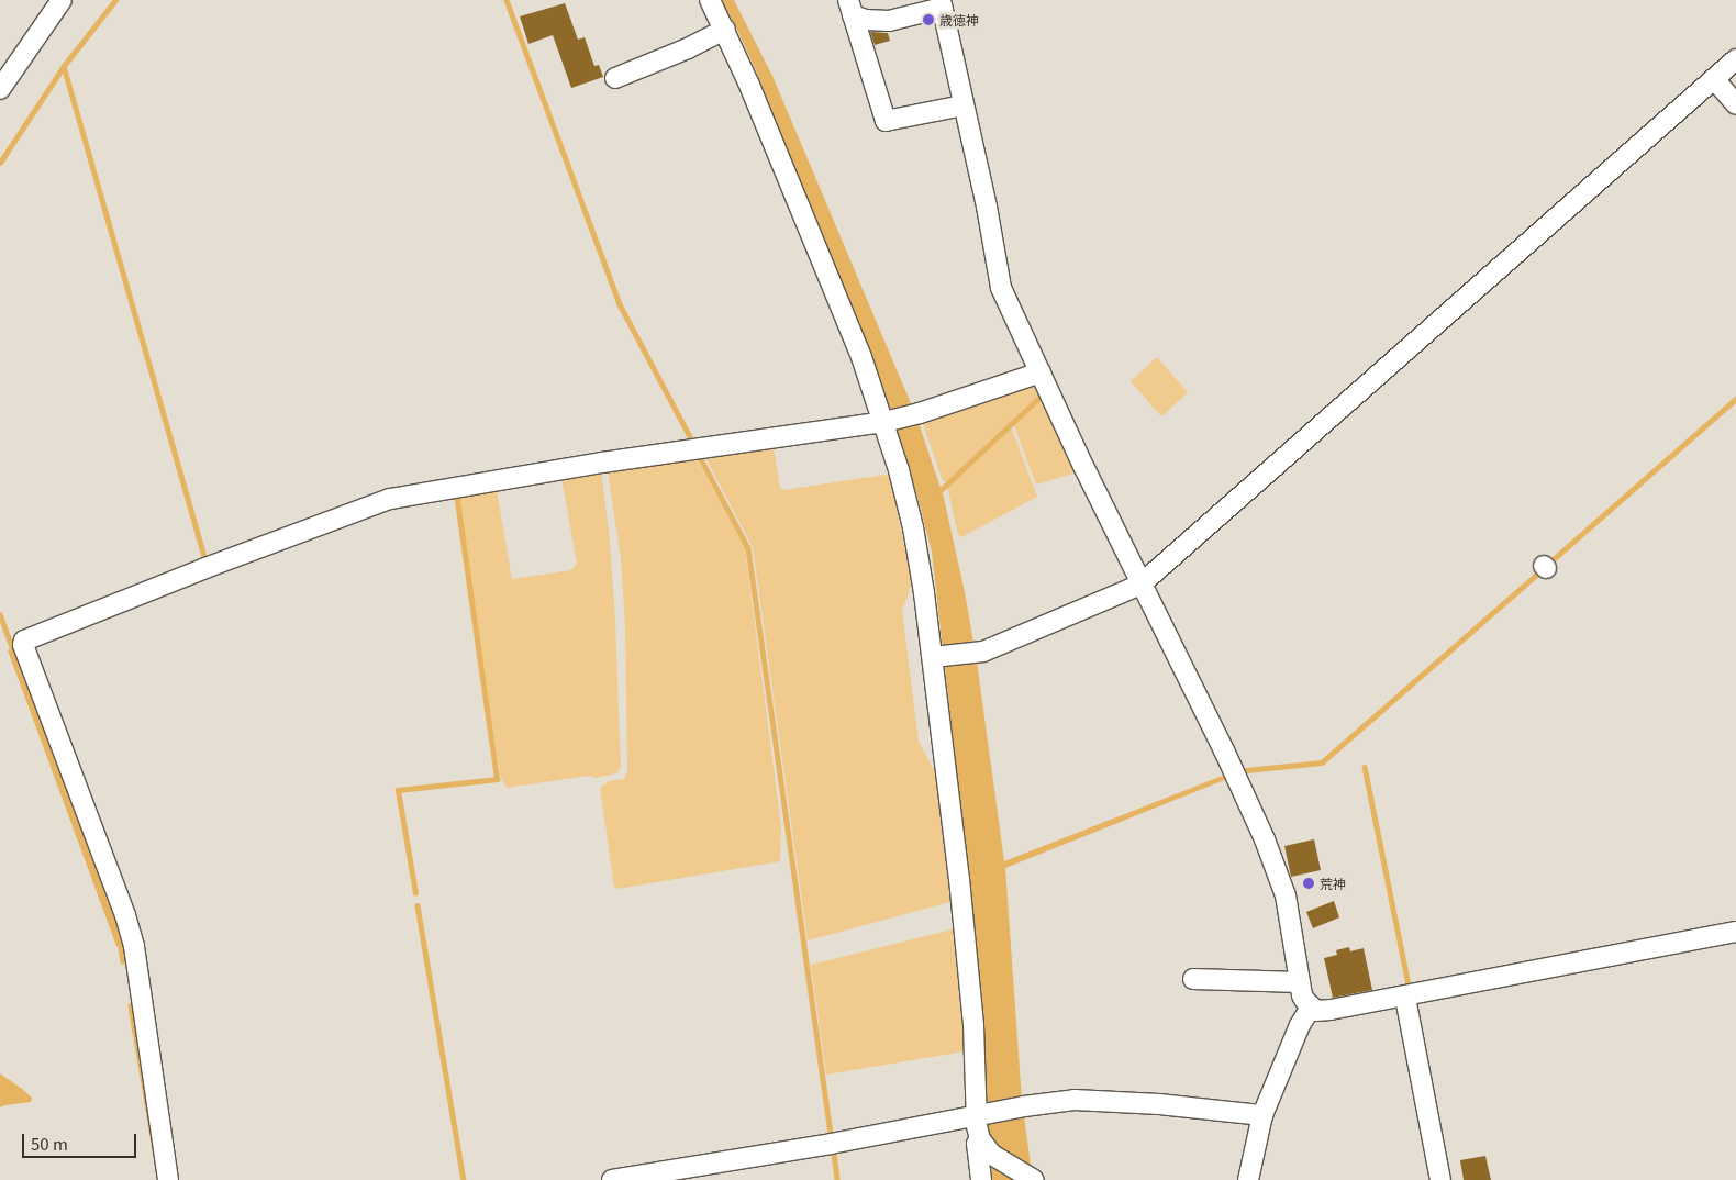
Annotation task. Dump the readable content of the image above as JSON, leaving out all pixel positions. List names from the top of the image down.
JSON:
{
  "places": ["歳徳神", "荒神"],
  "scale_bar": "50 m"
}
